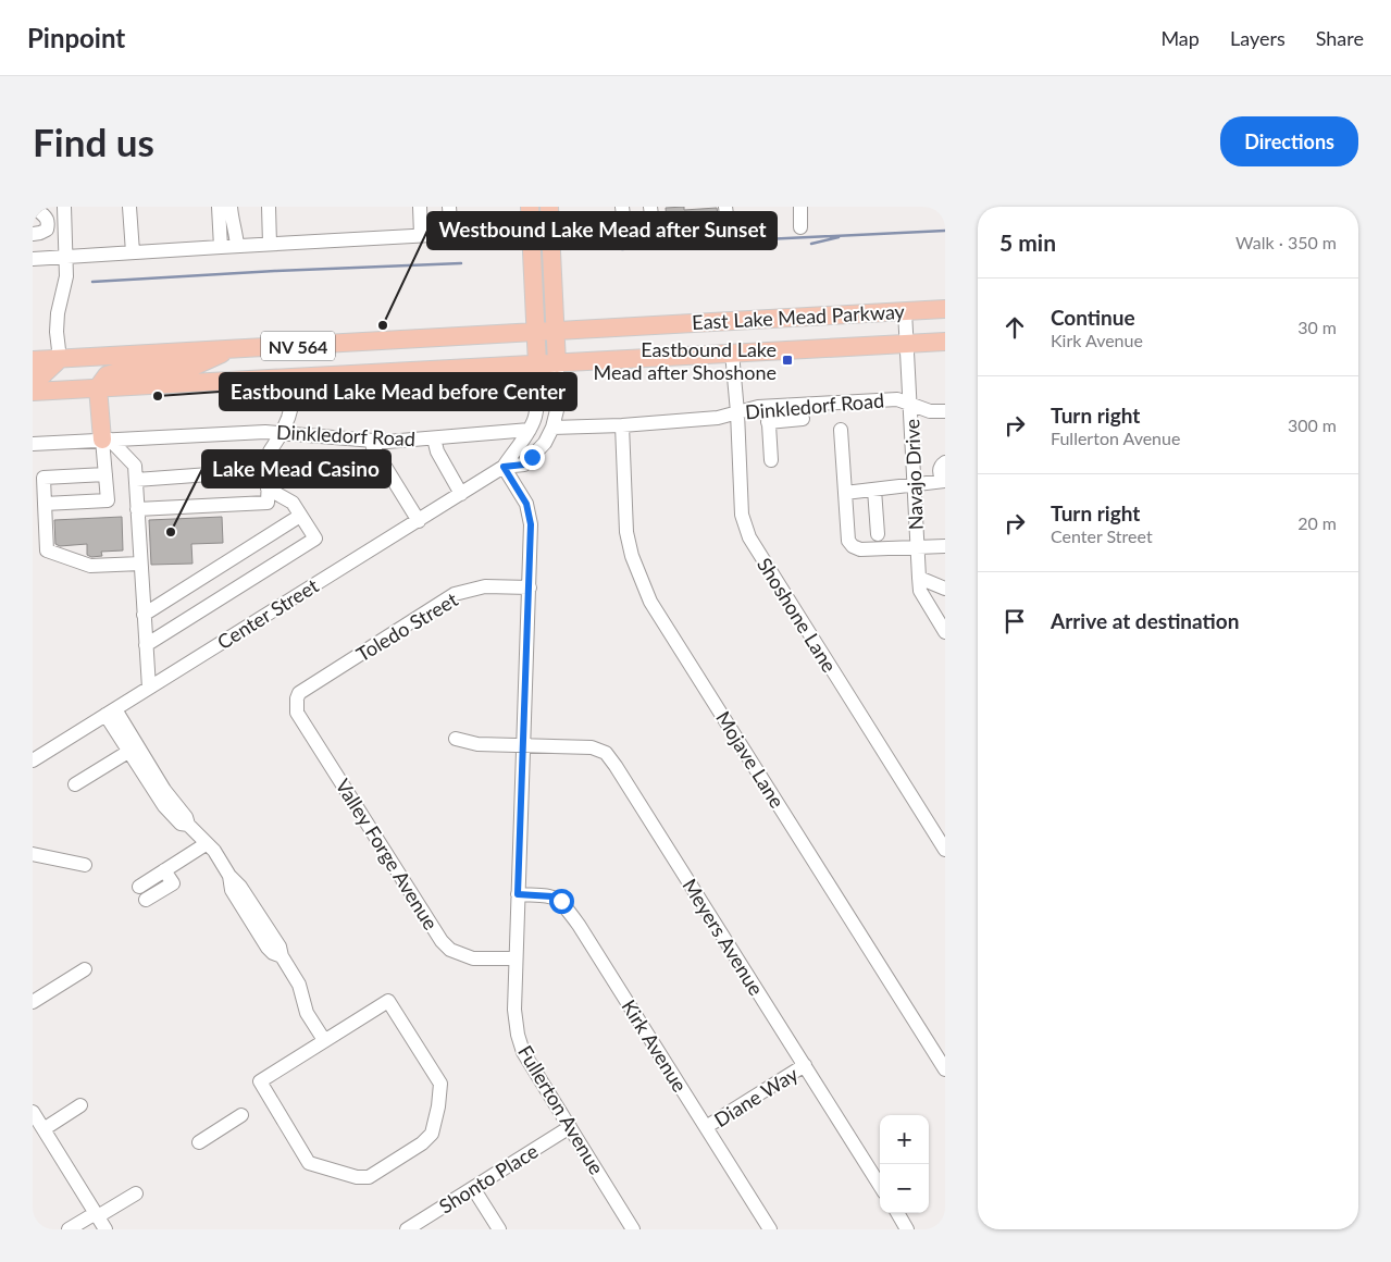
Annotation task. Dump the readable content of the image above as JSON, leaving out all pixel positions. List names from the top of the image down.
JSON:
{
  "streets": {
    "main road": ["East Lake Mead Parkway", "NV 564", "Center Street"],
    "street": [
      "Dinkledorf Road",
      "Navajo Drive",
      "Shoshone Lane",
      "Toledo Street",
      "Mojave Lane",
      "Valley Forge Avenue",
      "Meyers Avenue",
      "Kirk Avenue",
      "Diane Way",
      "Fullerton Avenue",
      "Shonto Place"
    ]
  },
  "crossings": [
    ["East Lake Mead Parkway", "Navajo Drive"],
    ["East Lake Mead Parkway", "Center Street"],
    ["East Lake Mead Parkway", "Shoshone Lane"],
    ["Dinkledorf Road", "Navajo Drive"],
    ["Dinkledorf Road", "Center Street"],
    ["Dinkledorf Road", "Shoshone Lane"],
    ["Dinkledorf Road", "Mojave Lane"],
    ["Center Street", "Fullerton Avenue"],
    ["Toledo Street", "Valley Forge Avenue"],
    ["Toledo Street", "Fullerton Avenue"],
    ["Valley Forge Avenue", "Fullerton Avenue"],
    ["Meyers Avenue", "Diane Way"],
    ["Meyers Avenue", "Fullerton Avenue"],
    ["Kirk Avenue", "Diane Way"],
    ["Kirk Avenue", "Fullerton Avenue"],
    ["Fullerton Avenue", "Shonto Place"]
  ],
  "places": {
    "other": ["Westbound Lake Mead after Sunset", "Eastbound Lake Mead before Center", "Lake Mead Casino"],
    "transit": ["Eastbound Lake Mead after Shoshone"]
  },
  "page": {
    "header": "Pinpoint",
    "nav": ["Map", "Layers", "Share"],
    "buttons": "Directions",
    "title": "Find us",
    "heading": ["5 min", "Walk · 350 m"],
    "list": [
      ["Continue", "Kirk Avenue", "30 m"],
      ["Turn right", "Fullerton Avenue", "300 m"],
      ["Turn right", "Center Street", "20 m"],
      "Arrive at destination"
    ],
    "map_buttons": ["+", "−"]
  }
}
